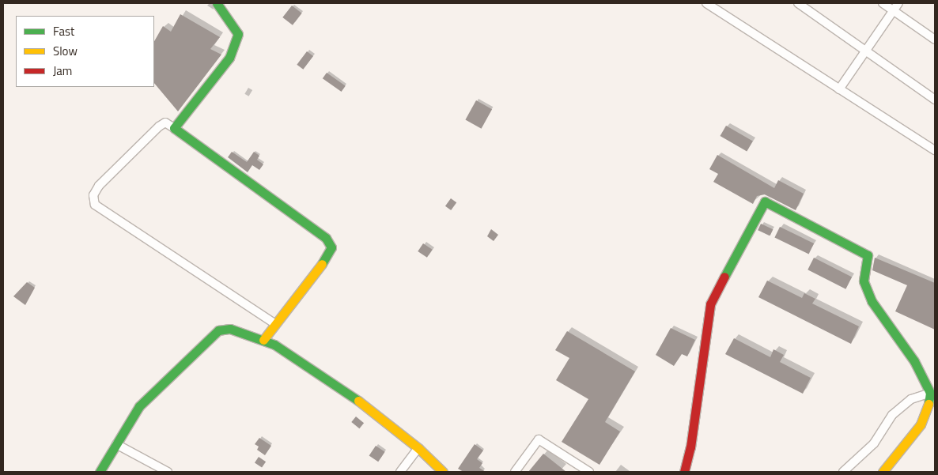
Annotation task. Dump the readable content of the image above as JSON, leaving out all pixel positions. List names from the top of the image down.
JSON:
{
  "legend": ["Fast", "Slow", "Jam"]
}
